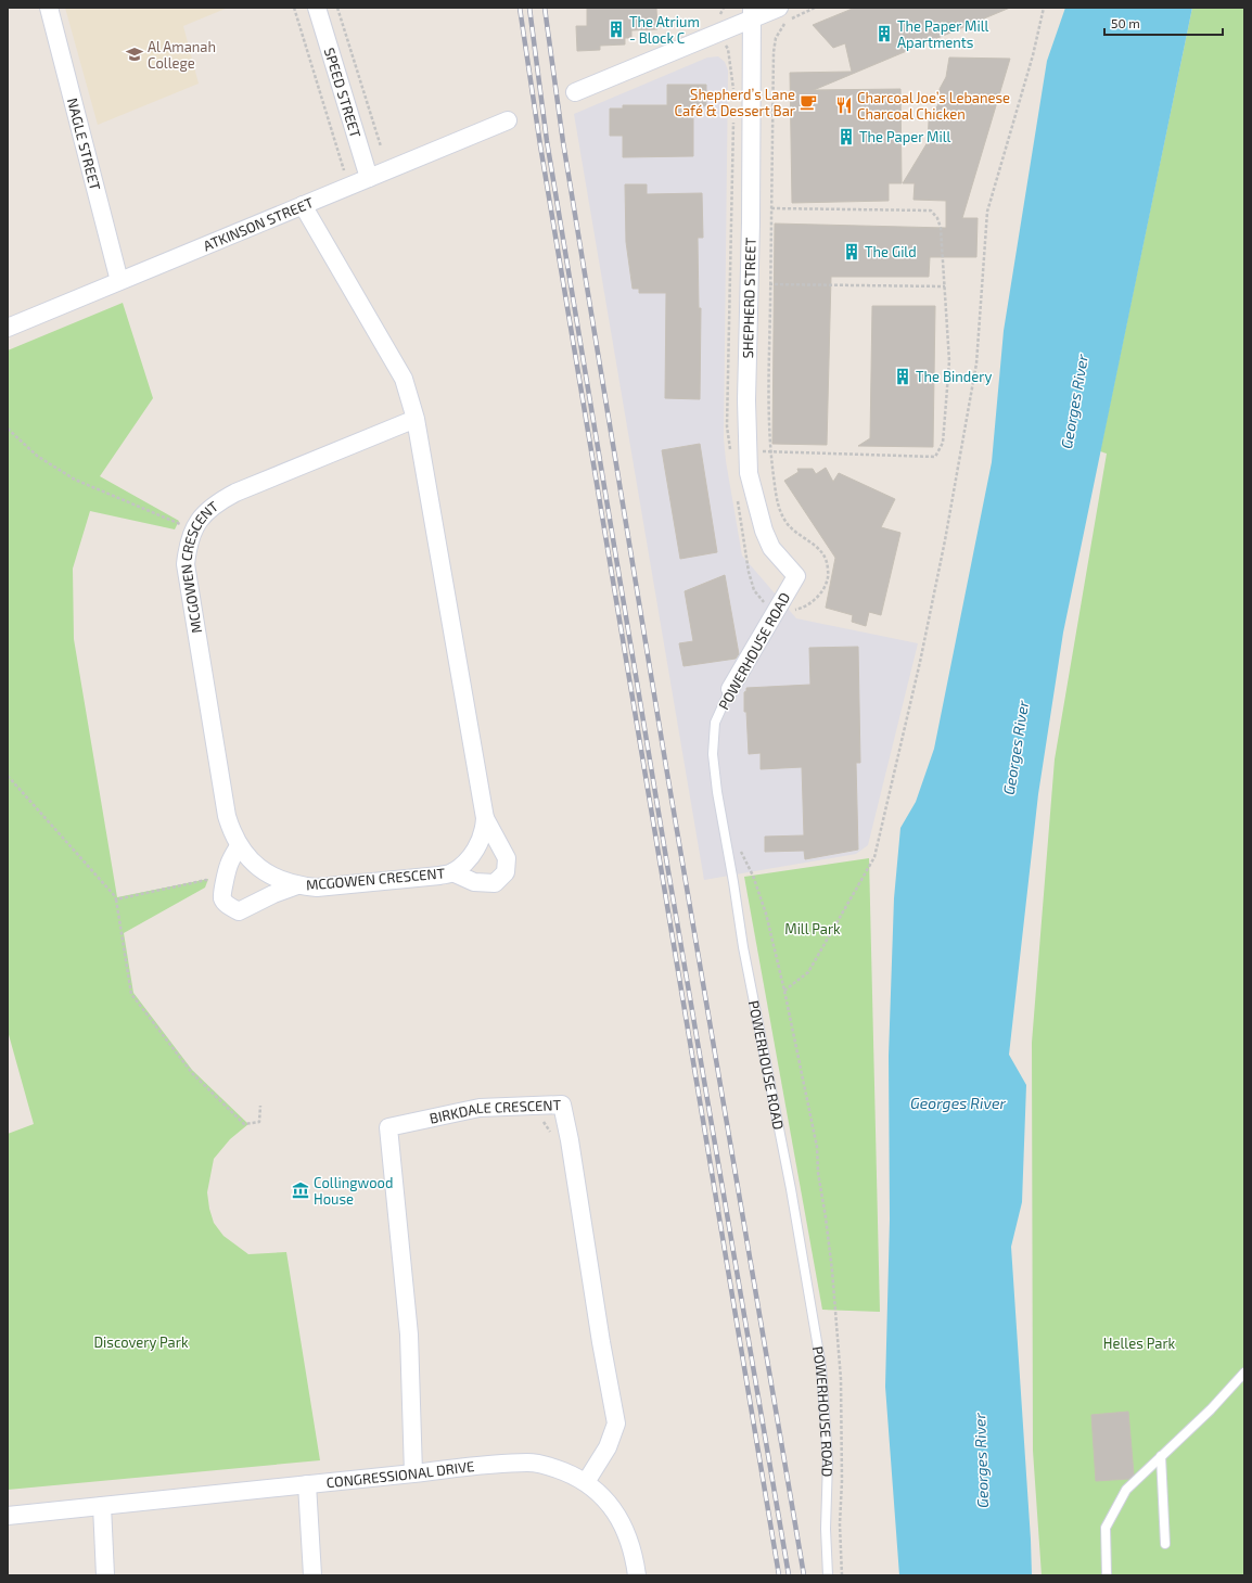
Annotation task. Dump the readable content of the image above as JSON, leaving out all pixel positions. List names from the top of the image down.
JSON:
{
  "streets": {
    "street": [
      "SPEED STREET",
      "NAGLE STREET",
      "ATKINSON STREET",
      "SHEPHERD STREET",
      "MCGOWEN CRESCENT",
      "POWERHOUSE ROAD",
      "BIRKDALE CRESCENT",
      "CONGRESSIONAL DRIVE"
    ]
  },
  "crossings": [
    ["SPEED STREET", "ATKINSON STREET"],
    ["NAGLE STREET", "ATKINSON STREET"],
    ["ATKINSON STREET", "MCGOWEN CRESCENT"],
    ["SHEPHERD STREET", "POWERHOUSE ROAD"],
    ["BIRKDALE CRESCENT", "CONGRESSIONAL DRIVE"]
  ],
  "water": ["Georges River"],
  "parks": ["Mill Park", "Discovery Park", "Helles Park"],
  "places": {
    "building": [
      "The Atrium - Block C",
      "The Paper Mill Apartments",
      "The Paper Mill",
      "The Gild",
      "The Bindery"
    ],
    "school or university": ["Al Amanah College"],
    "cafe": ["Shepherd’s Lane Café & Dessert Bar"],
    "restaurant": ["Charcoal Joe’s Lebanese Charcoal Chicken"],
    "museum": ["Collingwood House"]
  },
  "scale_bar": "50 m"
}
